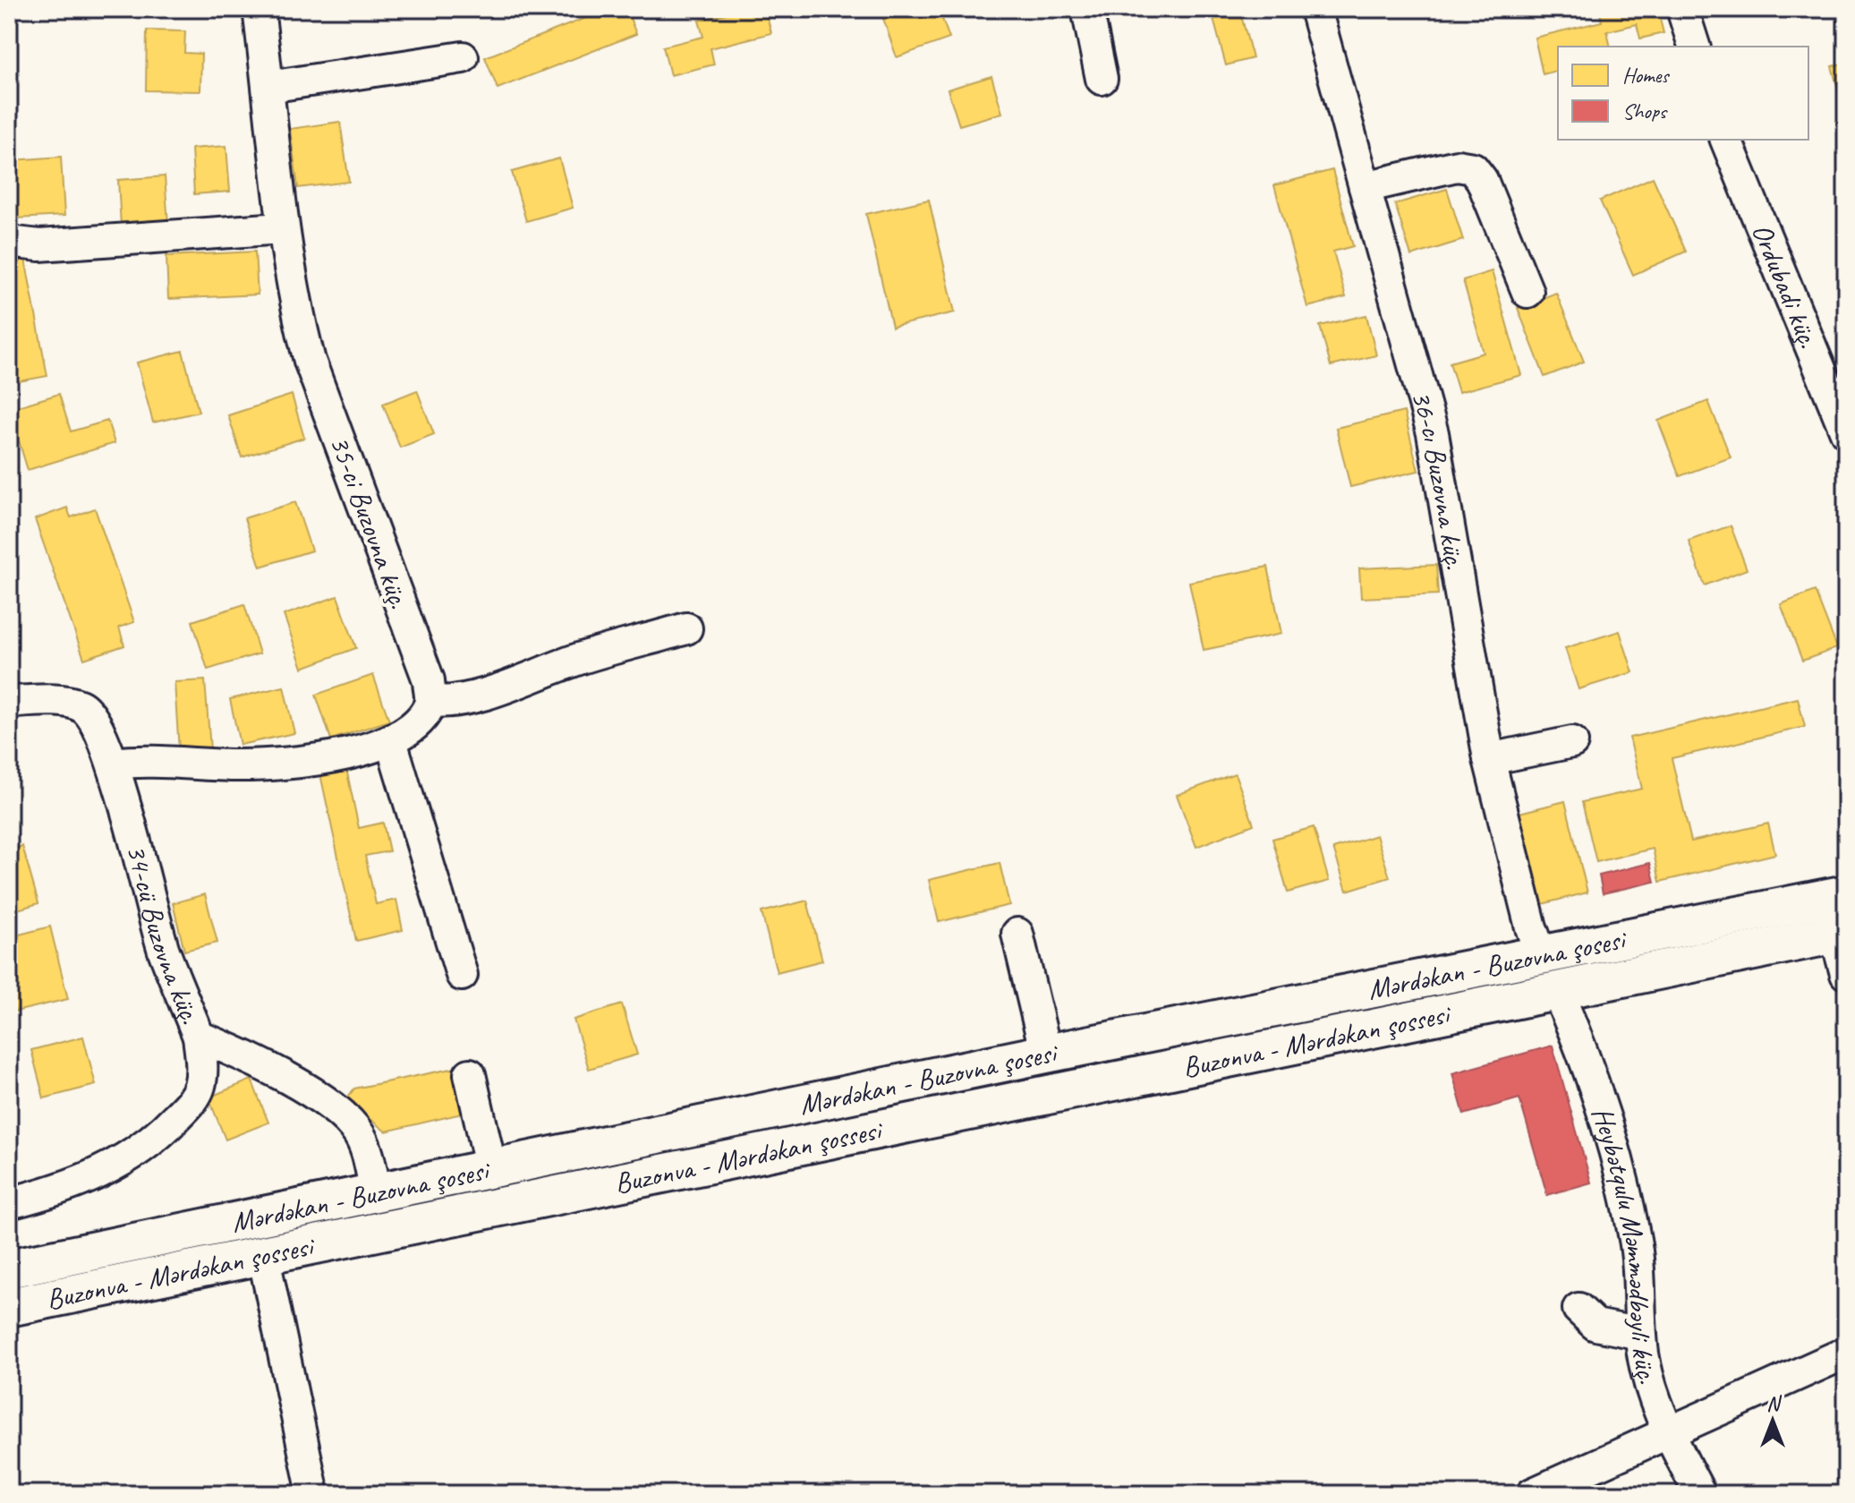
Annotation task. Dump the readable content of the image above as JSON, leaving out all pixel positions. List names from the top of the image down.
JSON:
{
  "streets": {
    "main road": ["Mərdəkan - Buzovna şosesi", "Buzonva - Mərdəkan şossesi"],
    "street": [
      "Ordubadi küç.",
      "36-cı Buzovna küç.",
      "35-ci Buzovna küç.",
      "34-cü Buzovna küç.",
      "Heybətqulu Məmmədbəyli küç."
    ]
  },
  "crossings": [
    ["36-cı Buzovna küç.", "Mərdəkan - Buzovna şosesi"],
    ["34-cü Buzovna küç.", "Mərdəkan - Buzovna şosesi"],
    ["Mərdəkan - Buzovna şosesi", "Buzonva - Mərdəkan şossesi"],
    ["Mərdəkan - Buzovna şosesi", "Heybətqulu Məmmədbəyli küç."]
  ],
  "legend": ["Homes", "Shops"],
  "north": "top"
}
